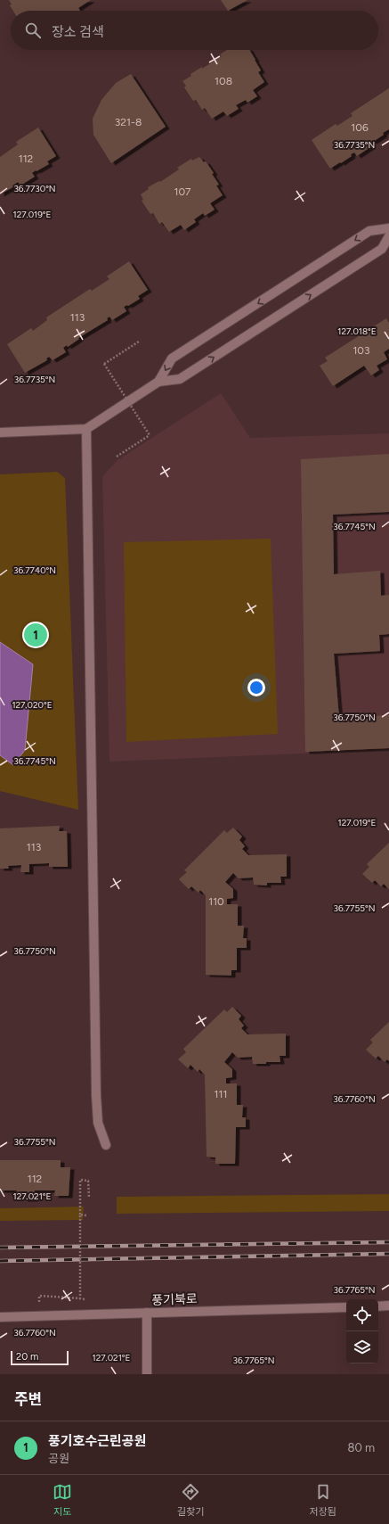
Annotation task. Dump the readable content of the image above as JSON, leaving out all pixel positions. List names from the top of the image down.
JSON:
{
  "streets": {
    "street": ["풍기북로"]
  },
  "house_numbers": [
    "108",
    "321-8",
    "106",
    "112",
    "107",
    "113",
    "103",
    "113",
    "110",
    "111",
    "112"
  ],
  "scale_bar": "20 m",
  "page": {
    "search": "장소 검색",
    "pins": "1",
    "scale": "20 m",
    "heading": "주변",
    "list": [
      {
        "mark": "1",
        "name": "풍기호수근린공원",
        "note": "공원",
        "value": "80 m"
      }
    ],
    "nav": ["지도", "길찾기", "저장됨"]
  },
  "coordinates": [
    "36.7735°N",
    "36.7730°N",
    "127.019°E",
    "127.018°E",
    "36.7745°N",
    "36.7740°N",
    "127.020°E",
    "36.7750°N",
    "36.7755°N",
    "36.7760°N",
    "127.021°E",
    "36.7765°N"
  ]
}
